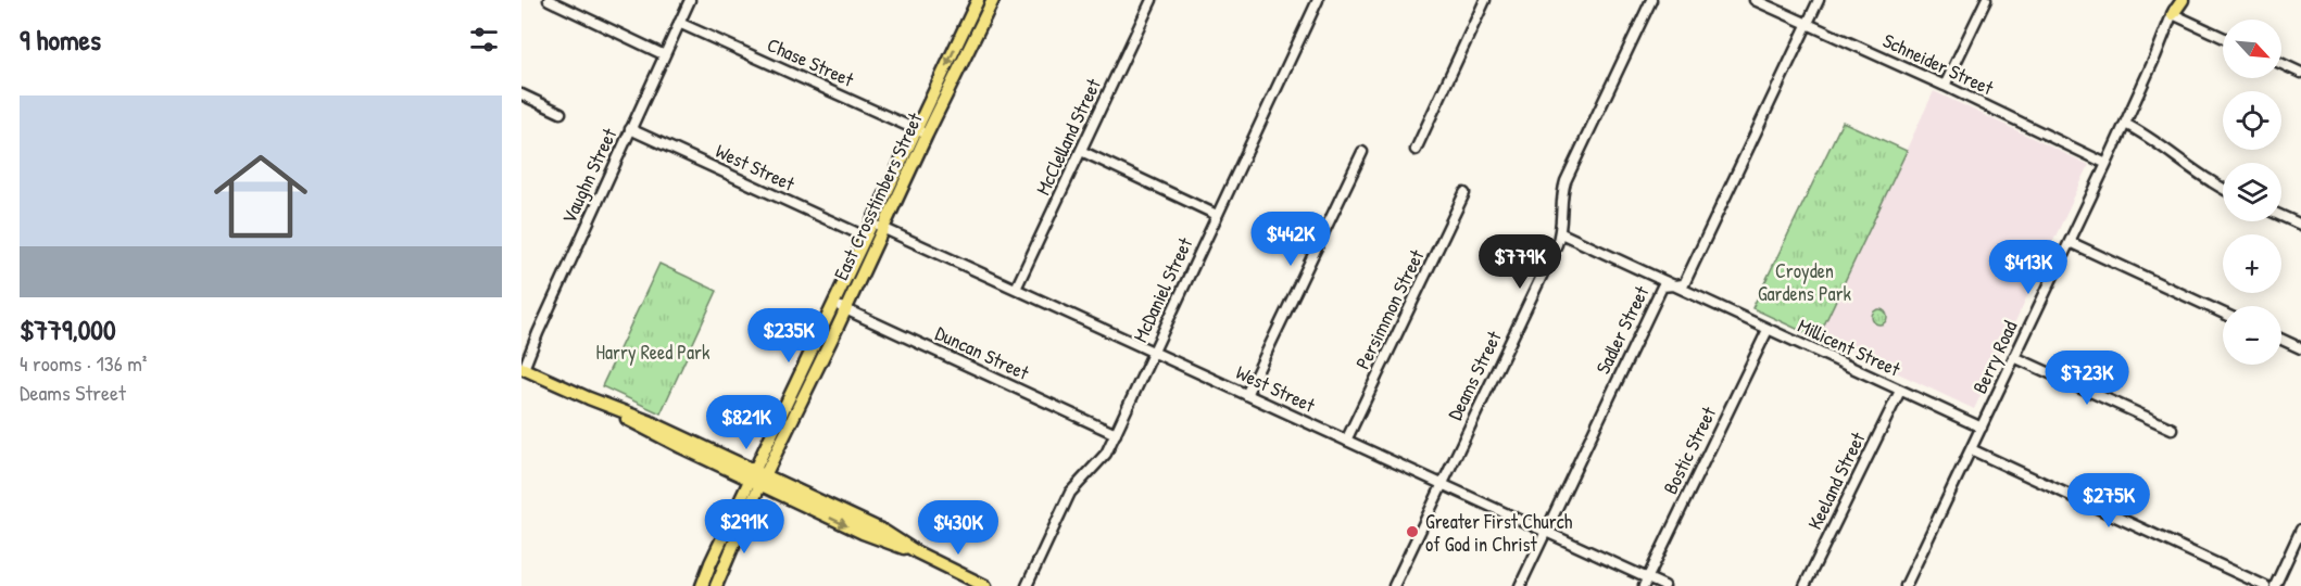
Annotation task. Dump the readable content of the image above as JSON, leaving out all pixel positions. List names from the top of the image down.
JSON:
{
  "streets": {
    "main road": ["East Crosstimbers Street"],
    "street": [
      "Chase Street",
      "Schneider Street",
      "McClelland Street",
      "West Street",
      "Vaughn Street",
      "McDaniel Street",
      "Persimmon Street",
      "Sadler Street",
      "Millicent Street",
      "Duncan Street",
      "Berry Road",
      "Deams Street",
      "Bostic Street",
      "Keeland Street"
    ]
  },
  "crossings": [
    ["Chase Street", "Vaughn Street"],
    ["Chase Street", "East Crosstimbers Street"],
    ["Schneider Street", "Sadler Street"],
    ["Schneider Street", "Berry Road"],
    ["McClelland Street", "West Street"],
    ["West Street", "Vaughn Street"],
    ["West Street", "East Crosstimbers Street"],
    ["West Street", "McDaniel Street"],
    ["West Street", "Persimmon Street"],
    ["West Street", "Sadler Street"],
    ["West Street", "Deams Street"],
    ["West Street", "Bostic Street"],
    ["East Crosstimbers Street", "Duncan Street"],
    ["McDaniel Street", "Duncan Street"],
    ["Sadler Street", "Millicent Street"],
    ["Millicent Street", "Berry Road"],
    ["Millicent Street", "Deams Street"],
    ["Millicent Street", "Bostic Street"],
    ["Millicent Street", "Keeland Street"]
  ],
  "parks": ["Croyden Gardens Park", "Harry Reed Park"],
  "places": ["Greater First Church of God in Christ"],
  "north": "bottom right",
  "page": {
    "heading": "9 homes",
    "map_buttons": ["+", "−"],
    "list": [
      {
        "name": "$779,000",
        "note": "4 rooms · 136 m² · Deams Street"
      }
    ],
    "price": [
      "$442K",
      "$779K",
      "$413K",
      "$235K",
      "$723K",
      "$821K",
      "$275K",
      "$291K",
      "$430K"
    ]
  }
}
